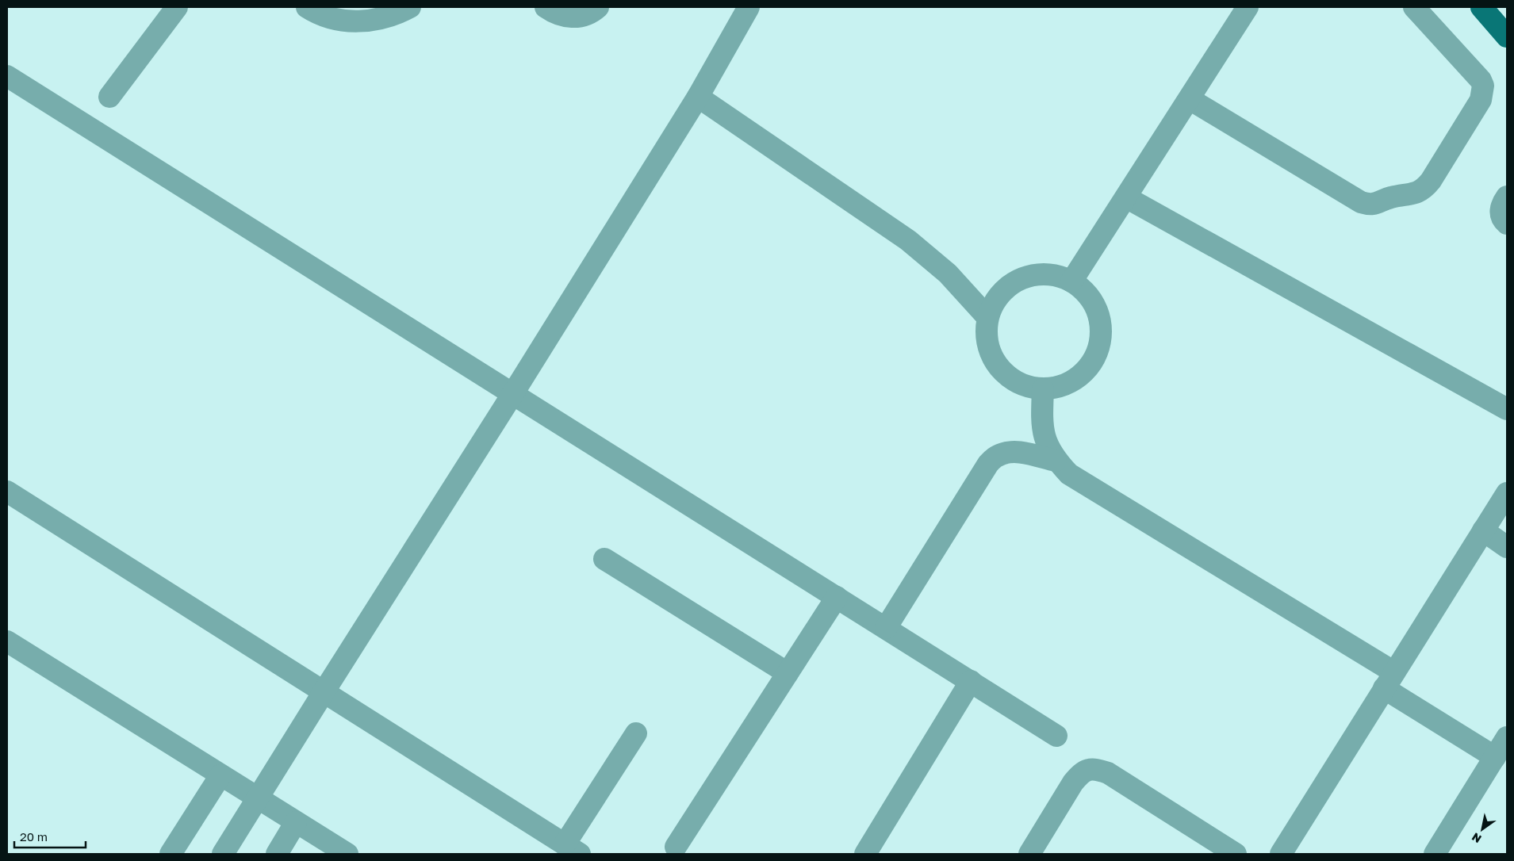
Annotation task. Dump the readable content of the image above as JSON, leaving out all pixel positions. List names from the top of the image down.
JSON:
{
  "scale_bar": "20 m",
  "north": "bottom left"
}
